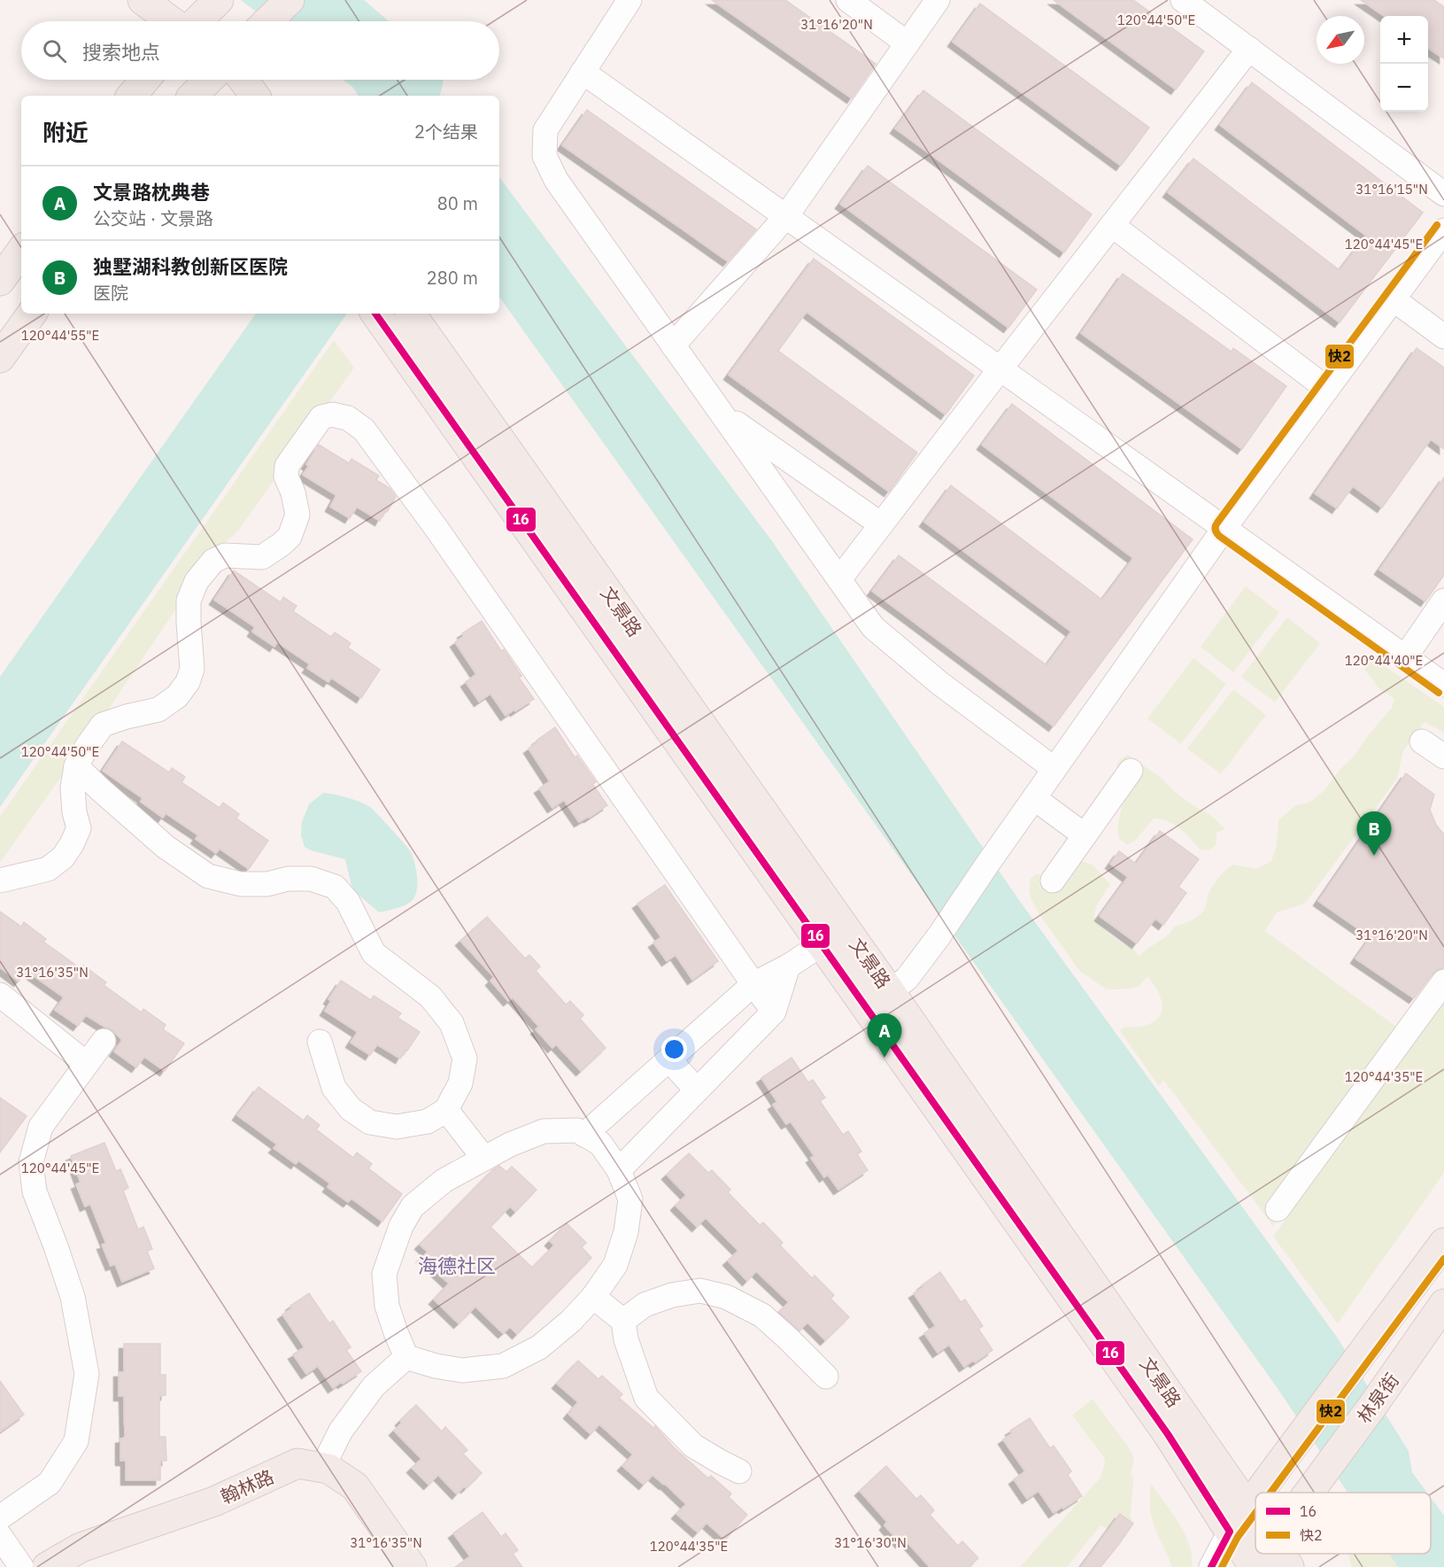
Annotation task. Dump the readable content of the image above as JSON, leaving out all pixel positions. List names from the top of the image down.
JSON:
{
  "streets": {
    "main road": ["文景路", "林泉街", "翰林路"]
  },
  "crossings": [
    ["文景路", "林泉街"]
  ],
  "districts": ["海德社区"],
  "lines": ["transit line 快2", "transit line 16"],
  "legend": ["16", "快2"],
  "north": "bottom left",
  "page": {
    "map_buttons": ["+", "−"],
    "search": "搜索地点",
    "heading": ["附近", "2个结果"],
    "list": [
      {
        "mark": "A",
        "name": "文景路枕典巷",
        "note": "公交站 · 文景路",
        "value": "80 m"
      },
      {
        "mark": "B",
        "name": "独墅湖科教创新区医院",
        "note": "医院",
        "value": "280 m"
      }
    ],
    "pins": ["B", "A"]
  },
  "coordinates": [
    "120°44'50\"E",
    "31°16'20\"N",
    "31°16'15\"N",
    "120°44'45\"E",
    "120°44'55\"E",
    "120°44'40\"E",
    "31°16'35\"N",
    "120°44'35\"E",
    "31°16'30\"N"
  ]
}
